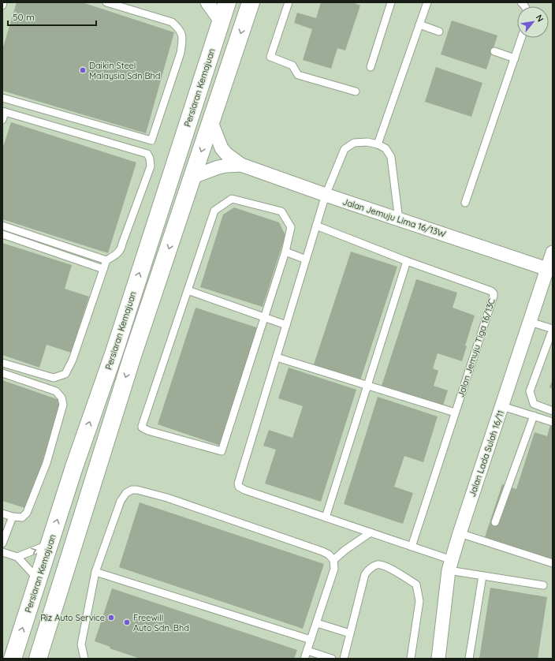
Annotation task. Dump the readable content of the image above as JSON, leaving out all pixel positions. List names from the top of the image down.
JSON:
{
  "streets": {
    "main road": ["Persiaran Kemajuan"],
    "street": ["Jalan Jemuju Lima 16/13W", "Jalan Lada Sulah 16/11"],
    "lane": ["Jalan Jemuju Tiga 16/13C"]
  },
  "crossings": [
    ["Jalan Jemuju Lima 16/13W", "Jalan Lada Sulah 16/11"]
  ],
  "places": ["Daikin Steel Malaysia Sdn Bhd", "Riz Auto Service", "Freewill Auto Sdn. Bhd"],
  "scale_bar": "50 m",
  "north": "top right"
}
